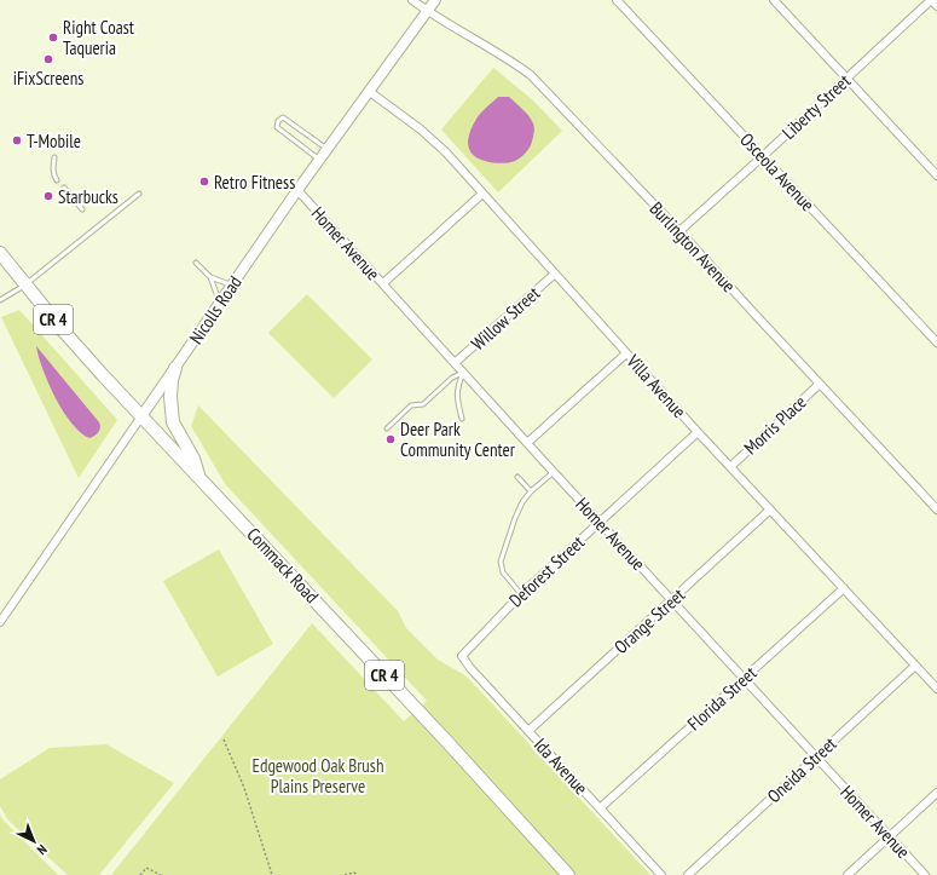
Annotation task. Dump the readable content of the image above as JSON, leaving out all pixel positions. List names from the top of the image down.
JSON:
{
  "streets": {
    "main road": ["CR 4", "Commack Road"],
    "street": [
      "Liberty Street",
      "Osceola Avenue",
      "Homer Avenue",
      "Burlington Avenue",
      "Nicolls Road",
      "Willow Street",
      "Villa Avenue",
      "Morris Place",
      "Deforest Street",
      "Orange Street",
      "Florida Street",
      "Ida Avenue",
      "Oneida Street"
    ]
  },
  "crossings": [
    ["Liberty Street", "Osceola Avenue"],
    ["Liberty Street", "Burlington Avenue"],
    ["Homer Avenue", "Nicolls Road"],
    ["Homer Avenue", "Willow Street"],
    ["Homer Avenue", "Deforest Street"],
    ["Homer Avenue", "Orange Street"],
    ["Homer Avenue", "Florida Street"],
    ["Homer Avenue", "Oneida Street"],
    ["Burlington Avenue", "Nicolls Road"],
    ["Burlington Avenue", "Morris Place"],
    ["Nicolls Road", "Villa Avenue"],
    ["Nicolls Road", "Commack Road"],
    ["Willow Street", "Villa Avenue"],
    ["Villa Avenue", "Morris Place"],
    ["Villa Avenue", "Deforest Street"],
    ["Villa Avenue", "Orange Street"],
    ["Villa Avenue", "Florida Street"],
    ["Villa Avenue", "Oneida Street"],
    ["Deforest Street", "Ida Avenue"],
    ["Orange Street", "Ida Avenue"],
    ["Florida Street", "Ida Avenue"]
  ],
  "parks": ["Edgewood Oak Brush Plains Preserve"],
  "places": [
    "Right Coast Taqueria",
    "iFixScreens",
    "T-Mobile",
    "Retro Fitness",
    "Starbucks",
    "Deer Park Community Center"
  ],
  "north": "bottom right"
}
